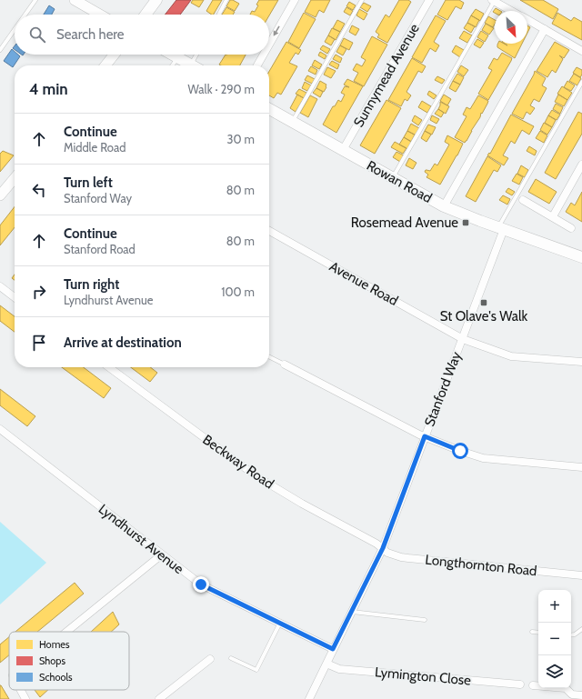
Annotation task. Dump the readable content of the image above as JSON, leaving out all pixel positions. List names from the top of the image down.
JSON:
{
  "streets": {
    "main road": ["Rowan Road"],
    "street": [
      "Sunnymead Avenue",
      "Avenue Road",
      "Stanford Way",
      "Beckway Road",
      "Lyndhurst Avenue",
      "Longthornton Road",
      "Lymington Close"
    ]
  },
  "crossings": [
    ["Sunnymead Avenue", "Rowan Road"],
    ["Rowan Road", "Stanford Way"],
    ["Avenue Road", "Stanford Way"],
    ["Stanford Way", "Beckway Road"],
    ["Stanford Way", "Lyndhurst Avenue"],
    ["Stanford Way", "Longthornton Road"],
    ["Stanford Way", "Lymington Close"],
    ["Beckway Road", "Longthornton Road"]
  ],
  "places": {
    "transit": ["Rosemead Avenue", "St Olave's Walk"]
  },
  "legend": ["Homes", "Shops", "Schools"],
  "north": "bottom right",
  "page": {
    "search": "Search here",
    "heading": ["4 min", "Walk · 290 m"],
    "list": [
      ["Continue", "Middle Road", "30 m"],
      ["Turn left", "Stanford Way", "80 m"],
      ["Continue", "Stanford Road", "80 m"],
      ["Turn right", "Lyndhurst Avenue", "100 m"],
      "Arrive at destination"
    ],
    "map_buttons": ["+", "−"]
  }
}
